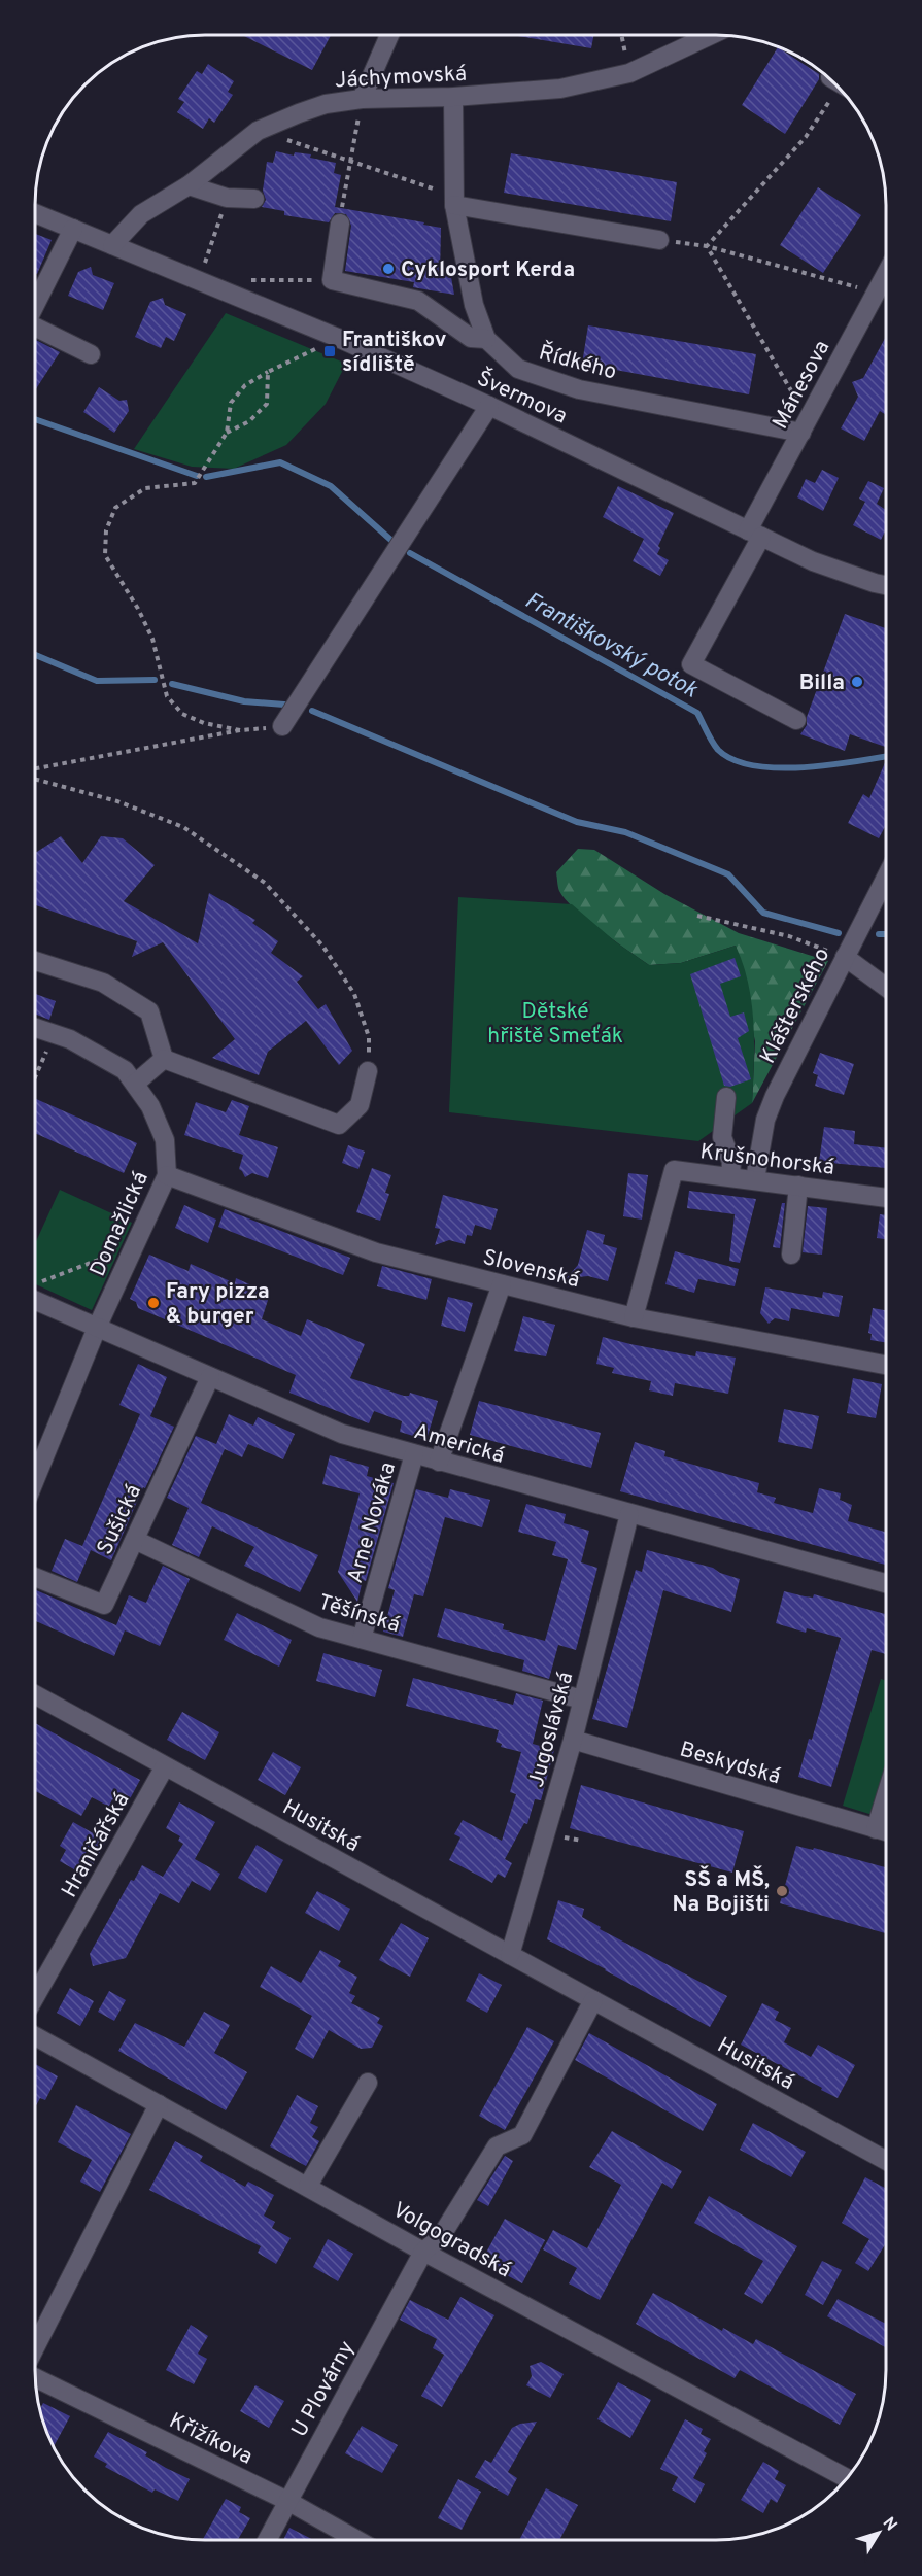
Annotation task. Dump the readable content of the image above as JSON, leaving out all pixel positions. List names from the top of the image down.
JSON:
{
  "streets": {
    "street": [
      "Jáchymovská",
      "Řídkého",
      "Mánesova",
      "Švermova",
      "Klášterského",
      "Krušnohorská",
      "Domažlická",
      "Slovenská",
      "Americká",
      "Sušická",
      "Arne Nováka",
      "Těšínská",
      "Jugoslávská",
      "Beskydská",
      "Husitská",
      "Hraničářská",
      "Volgogradská",
      "U Plovárny",
      "Křižíkova"
    ]
  },
  "crossings": [
    ["Jáchymovská", "Řídkého"],
    ["Jáchymovská", "Švermova"],
    ["Řídkého", "Mánesova"],
    ["Mánesova", "Švermova"],
    ["Klášterského", "Krušnohorská"],
    ["Krušnohorská", "Slovenská"],
    ["Domažlická", "Slovenská"],
    ["Domažlická", "Americká"],
    ["Americká", "Sušická"],
    ["Americká", "Arne Nováka"],
    ["Americká", "Jugoslávská"],
    ["Sušická", "Těšínská"],
    ["Arne Nováka", "Těšínská"],
    ["Těšínská", "Jugoslávská"],
    ["Jugoslávská", "Beskydská"],
    ["Jugoslávská", "Husitská"],
    ["Husitská", "Hraničářská"],
    ["Husitská", "U Plovárny"],
    ["Volgogradská", "U Plovárny"],
    ["U Plovárny", "Křižíkova"]
  ],
  "water": ["Františkovský potok"],
  "parks": ["Dětské hřiště Smeťák"],
  "places": {
    "other": [
      "Cyklosport Kerda",
      "Billa",
      "Fary pizza & burger",
      "SŠ a MŠ, Na Bojišti"
    ],
    "transit": ["Františkov sídliště"]
  },
  "north": "top right"
}
